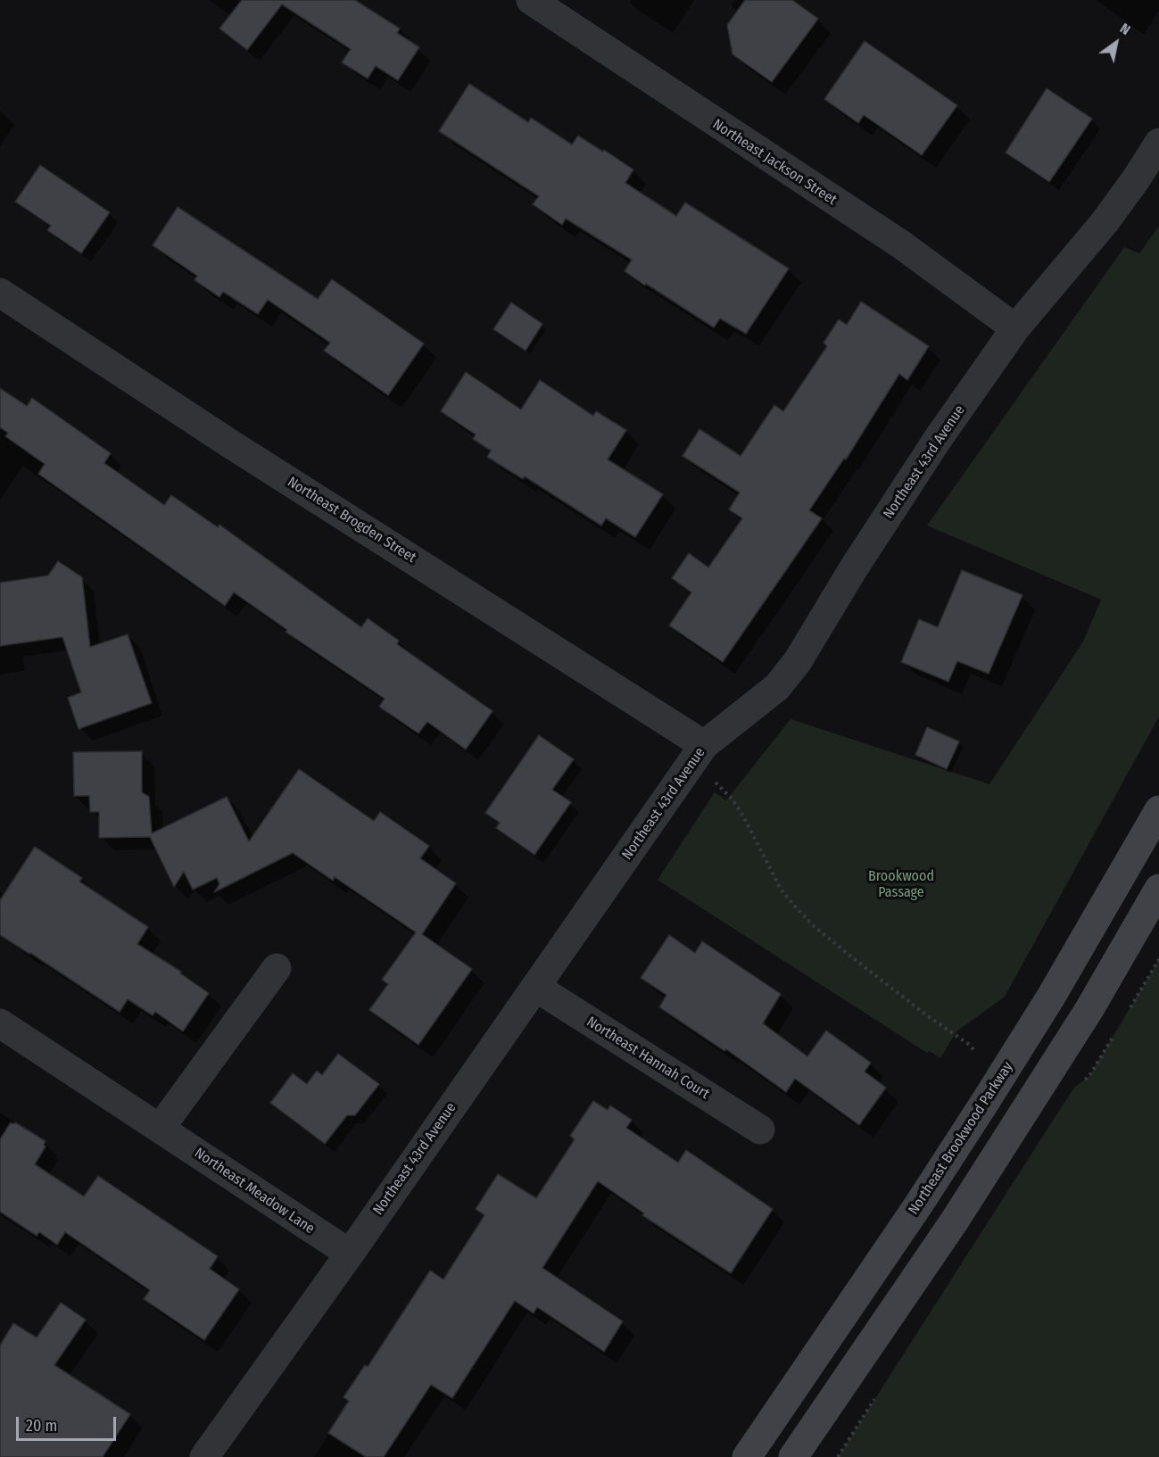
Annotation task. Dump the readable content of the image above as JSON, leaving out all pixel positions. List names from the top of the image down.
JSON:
{
  "streets": {
    "main road": ["Northeast Brookwood Parkway"],
    "street": [
      "Northeast Jackson Street",
      "Northeast 43rd Avenue",
      "Northeast Brogden Street",
      "Northeast Hannah Court",
      "Northeast Meadow Lane"
    ]
  },
  "crossings": [
    ["Northeast Jackson Street", "Northeast 43rd Avenue"],
    ["Northeast 43rd Avenue", "Northeast Brogden Street"],
    ["Northeast 43rd Avenue", "Northeast Hannah Court"],
    ["Northeast 43rd Avenue", "Northeast Meadow Lane"]
  ],
  "parks": ["Brookwood Passage"],
  "scale_bar": "20 m",
  "north": "top right"
}
